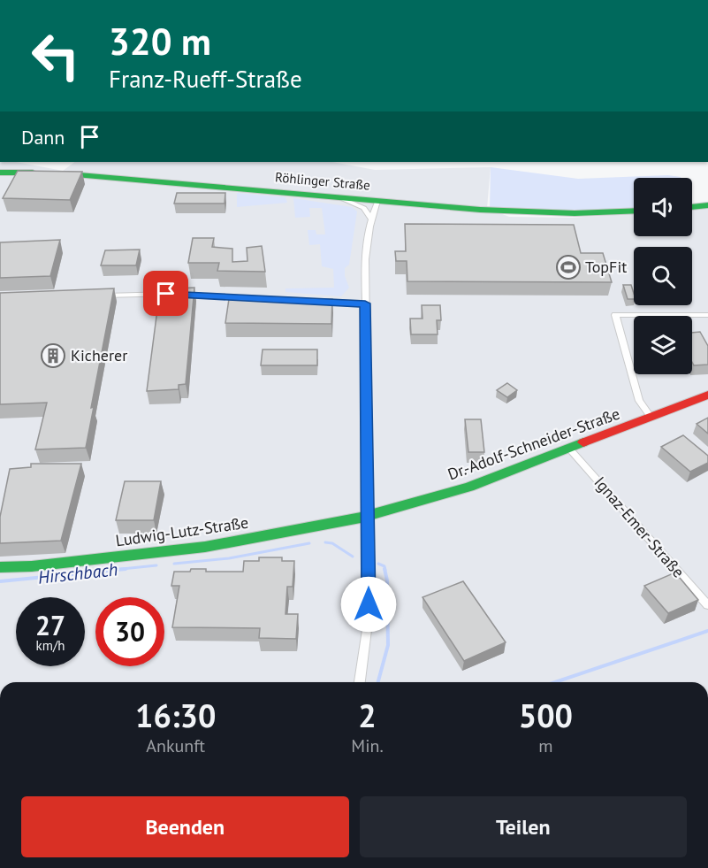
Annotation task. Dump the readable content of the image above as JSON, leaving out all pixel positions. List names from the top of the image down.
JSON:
{
  "streets": {
    "street": [
      "Röhlinger Straße",
      "Dr.-Adolf-Schneider-Straße",
      "Ignaz-Emer-Straße",
      "Ludwig-Lutz-Straße"
    ]
  },
  "crossings": [
    ["Dr.-Adolf-Schneider-Straße", "Ignaz-Emer-Straße"],
    ["Dr.-Adolf-Schneider-Straße", "Ludwig-Lutz-Straße"]
  ],
  "water": ["Hirschbach"],
  "places": {
    "sports": ["TopFit"],
    "building": ["Kicherer"]
  },
  "page": {
    "turn": ["320 m", "Franz-Rueff-Straße"],
    "then": "Dann",
    "speed": "27 km/h",
    "limit": "30",
    "eta": [
      "16:30",
      "Ankunft",
      "2",
      "Min.",
      "500",
      "m"
    ],
    "buttons": ["Beenden", "Teilen"]
  }
}
